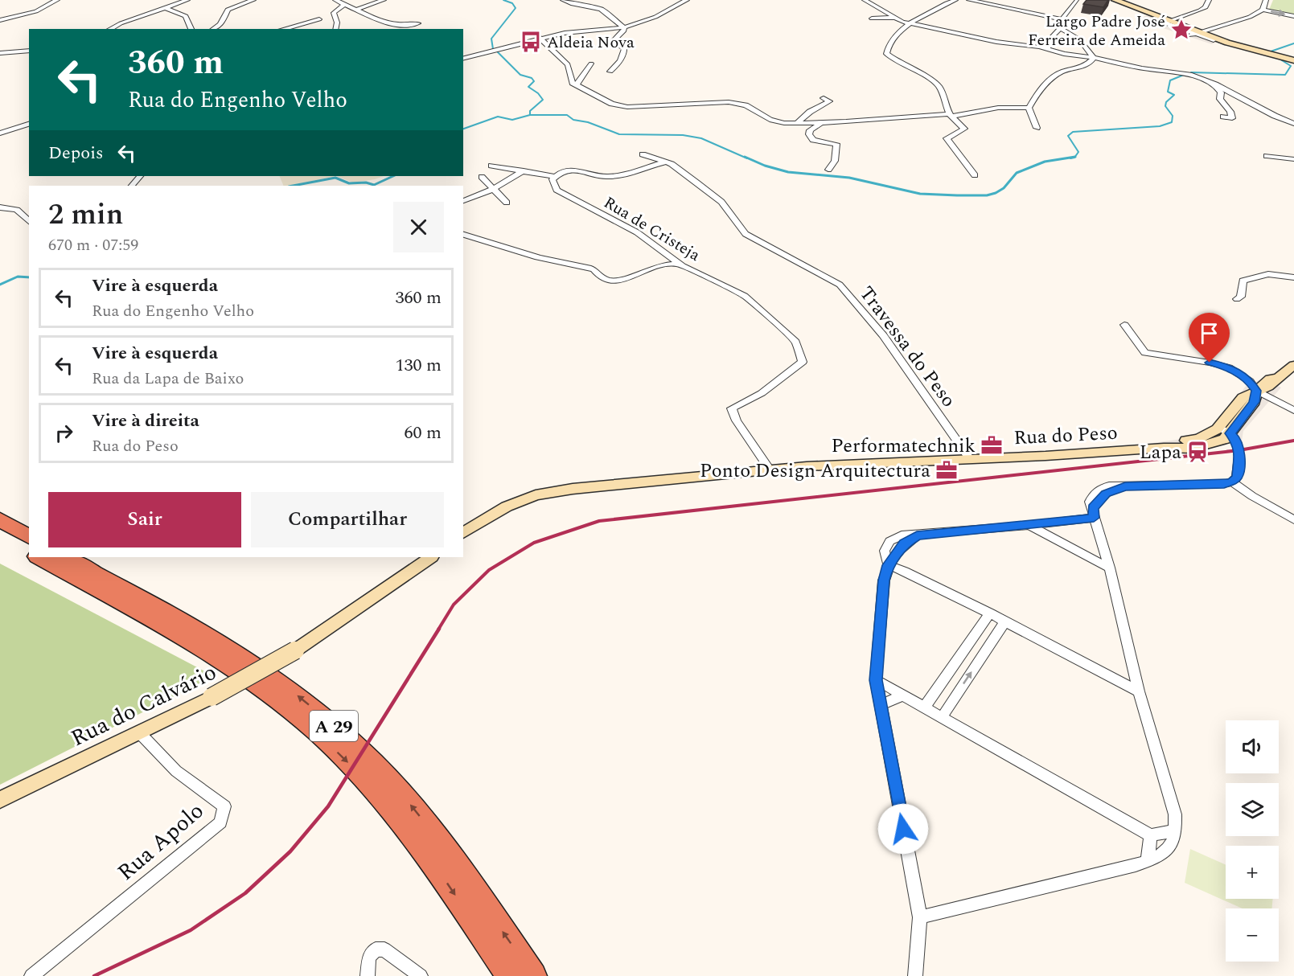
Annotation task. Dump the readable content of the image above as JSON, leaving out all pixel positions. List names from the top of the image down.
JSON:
{
  "streets": {
    "highway": ["A 29"],
    "main road": ["Rua do Peso", "Rua do Calvário"],
    "street": ["Rua de Cristeja", "Travessa do Peso", "Rua Apolo"]
  },
  "crossings": [
    ["Rua de Cristeja", "Travessa do Peso"],
    ["Rua de Cristeja", "Rua do Peso"],
    ["Travessa do Peso", "Rua do Peso"],
    ["Rua do Calvário", "Rua Apolo"]
  ],
  "places": {
    "place": ["Largo Padre José Ferreira de Ameida"],
    "bus stop": ["Aldeia Nova"],
    "office": ["Performatechnik", "Ponto Design Arquitectura"],
    "station": ["Lapa"]
  },
  "page": {
    "turn": ["360 m", "Rua do Engenho Velho"],
    "then": "Depois",
    "heading": ["2 min", "670 m · 07:59"],
    "list": [
      {
        "name": "Vire à esquerda",
        "note": "Rua do Engenho Velho",
        "value": "360 m"
      },
      {
        "name": "Vire à esquerda",
        "note": "Rua da Lapa de Baixo",
        "value": "130 m"
      },
      {
        "name": "Vire à direita",
        "note": "Rua do Peso",
        "value": "60 m"
      }
    ],
    "buttons": ["Sair", "Compartilhar"],
    "map_buttons": ["+", "−"]
  }
}
